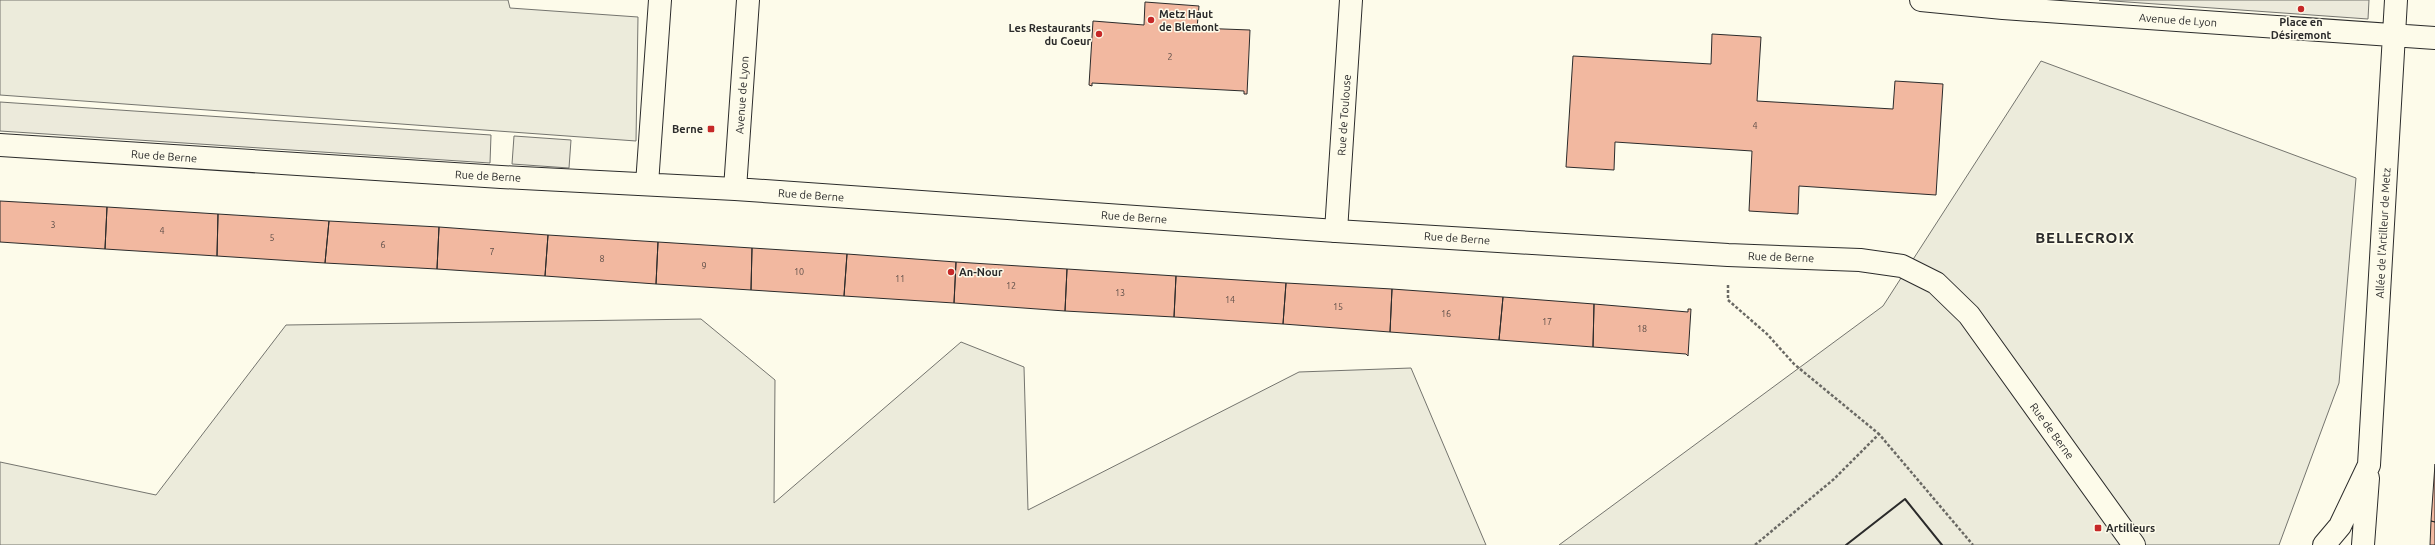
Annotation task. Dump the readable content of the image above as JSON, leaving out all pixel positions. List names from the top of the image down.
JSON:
{
  "streets": {
    "street": [
      "Avenue de Lyon",
      "Rue de Toulouse",
      "Rue de Berne",
      "Allée de l'Artilleur de Metz"
    ]
  },
  "crossings": [
    ["Avenue de Lyon", "Rue de Berne"],
    ["Avenue de Lyon", "Allée de l'Artilleur de Metz"],
    ["Rue de Toulouse", "Rue de Berne"]
  ],
  "districts": ["BELLECROIX"],
  "places": {
    "other": [
      "Place en Désiremont",
      "Metz Haut de Blemont",
      "Les Restaurants du Coeur",
      "An-Nour"
    ],
    "transit": ["Berne", "Artilleurs"]
  },
  "house_numbers": [
    "2",
    "4",
    "3",
    "4",
    "5",
    "6",
    "7",
    "8",
    "9",
    "10",
    "11",
    "12",
    "13",
    "14",
    "15",
    "16",
    "17",
    "18"
  ]
}
